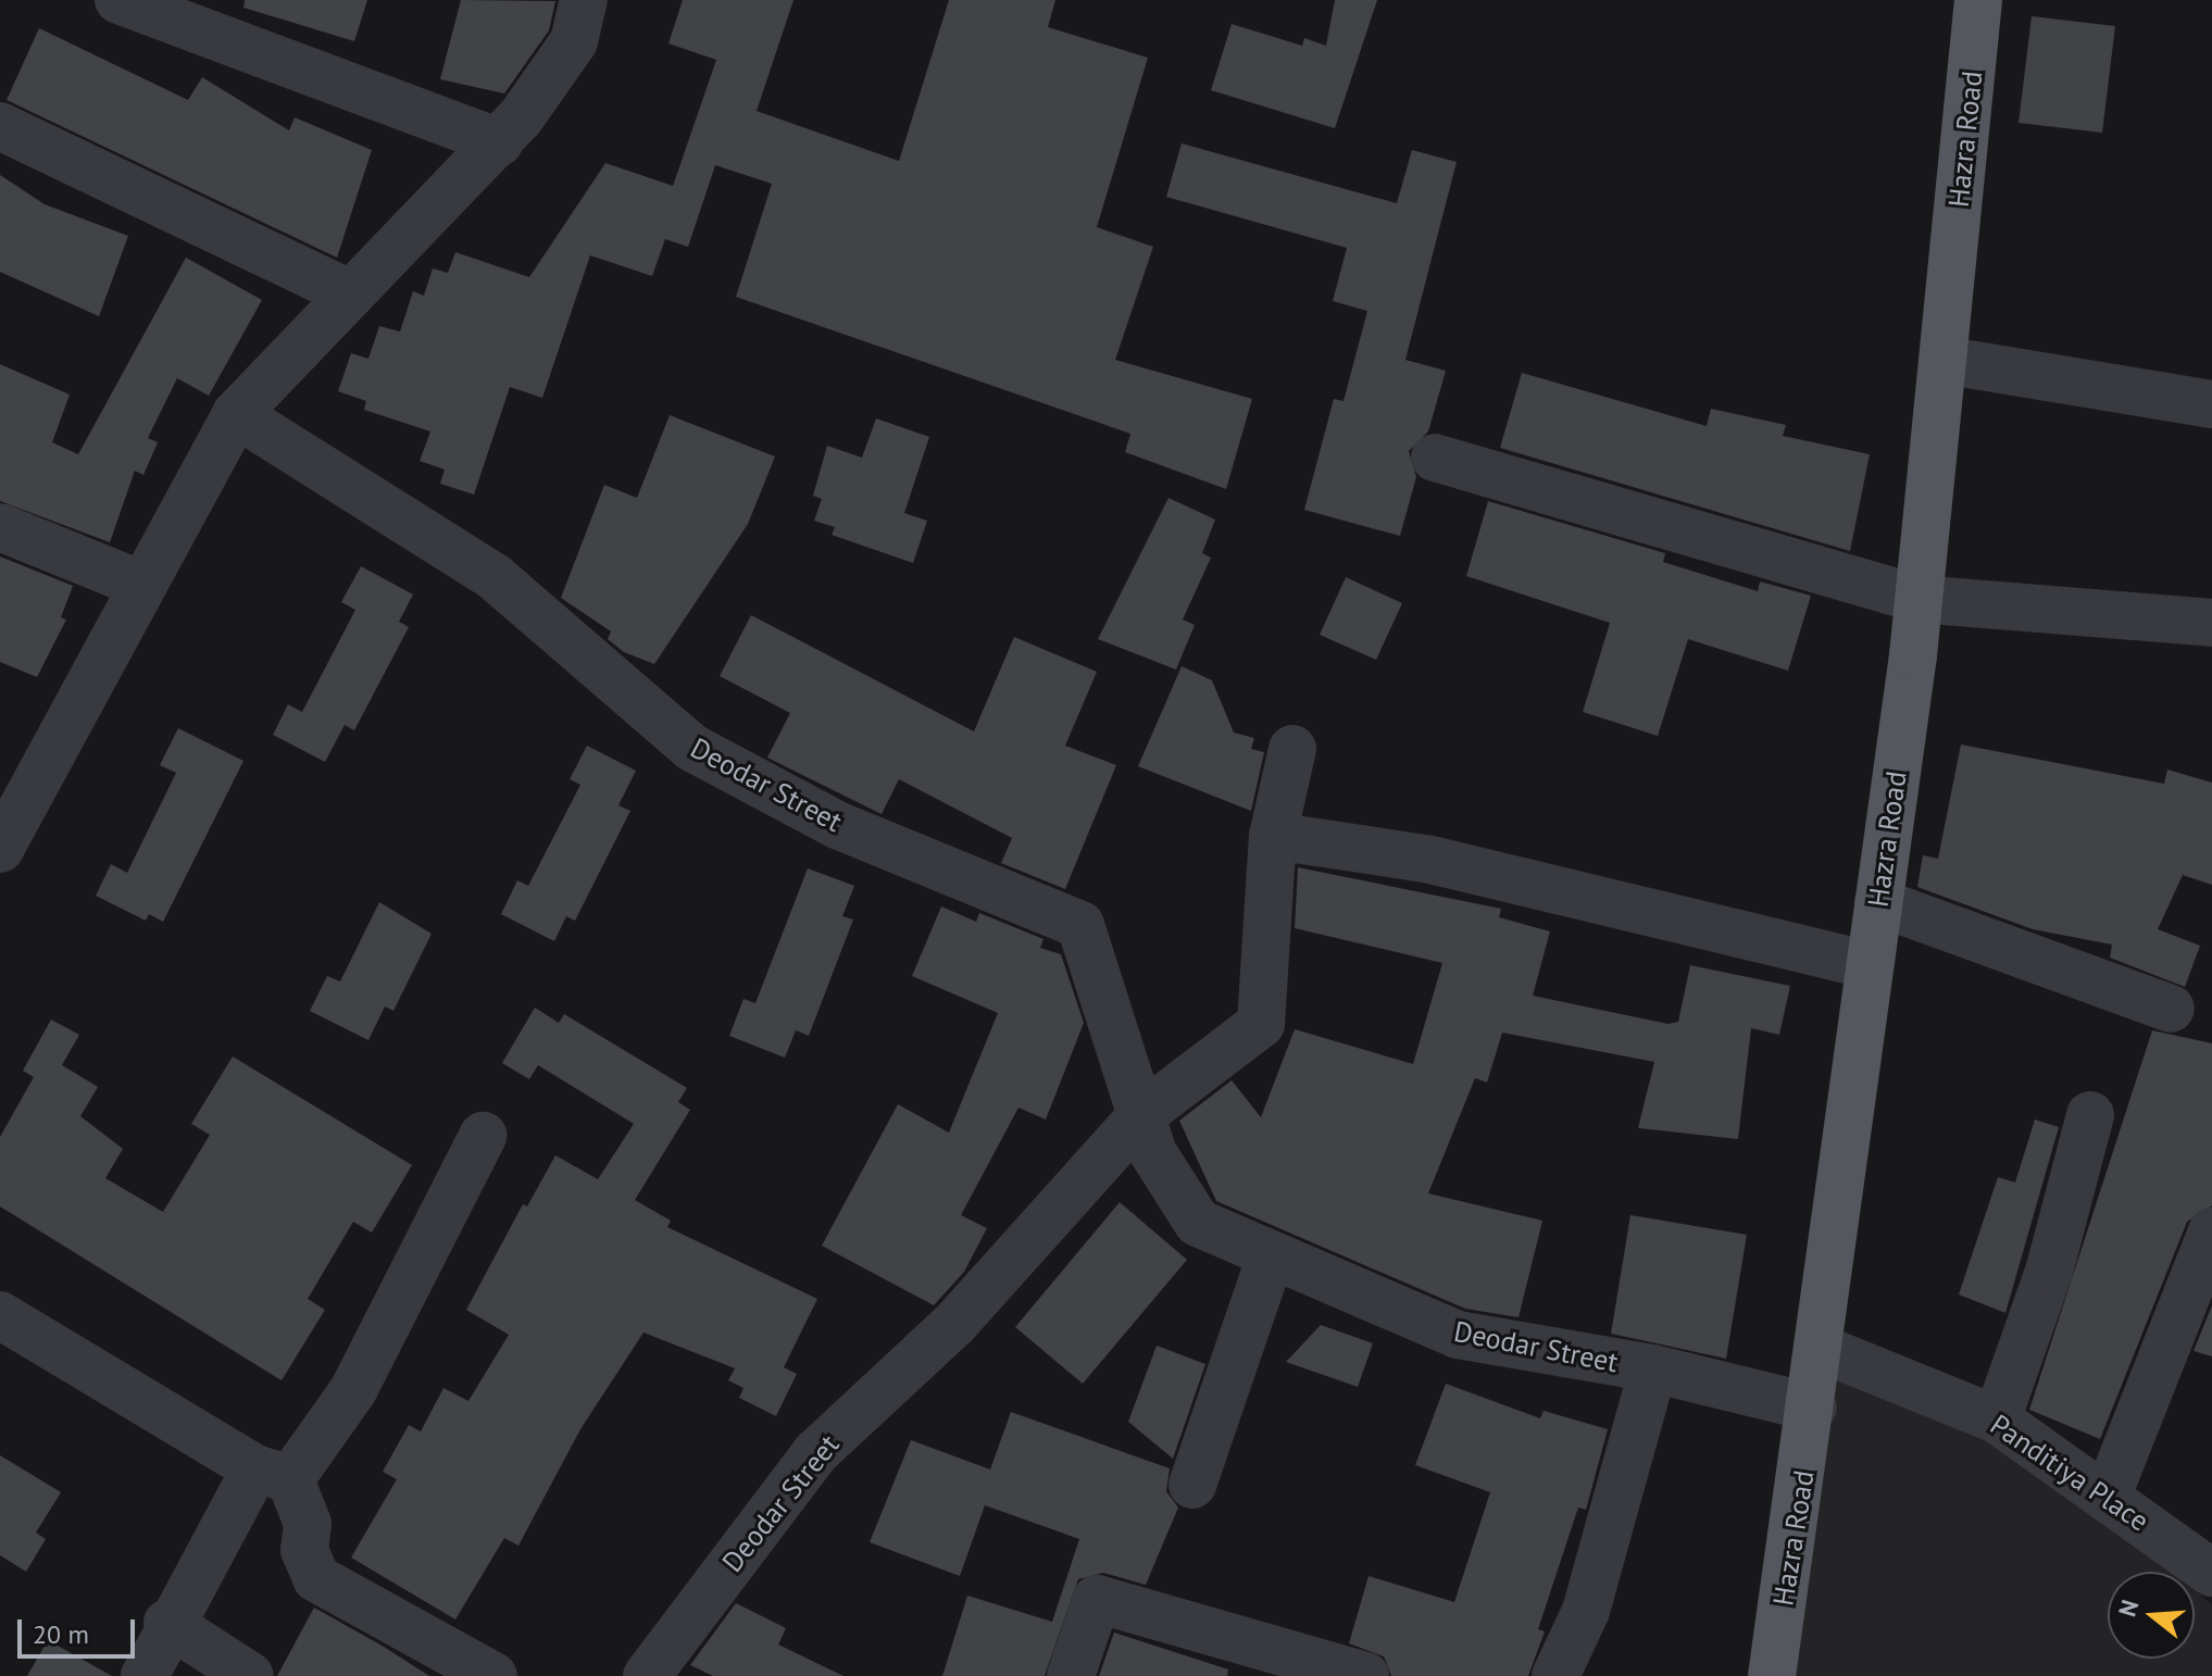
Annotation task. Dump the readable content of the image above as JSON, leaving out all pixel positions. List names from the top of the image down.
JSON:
{
  "streets": {
    "main road": ["Hazra Road"],
    "street": ["Deodar Street", "Panditiya Place"]
  },
  "crossings": [
    ["Hazra Road", "Deodar Street"],
    ["Hazra Road", "Panditiya Place"]
  ],
  "scale_bar": "20 m",
  "north": "left"
}
